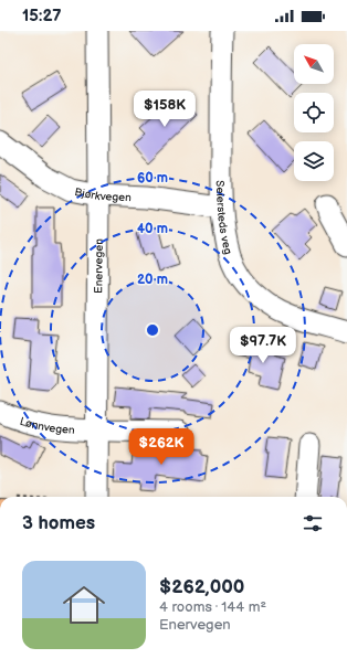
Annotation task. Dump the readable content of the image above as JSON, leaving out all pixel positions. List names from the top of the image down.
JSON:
{
  "streets": {
    "street": [
      "Bjørkvegen",
      "Seiersteds veg",
      "Enervegen",
      "Lønnvegen"
    ]
  },
  "crossings": [
    ["Bjørkvegen", "Seiersteds veg"],
    ["Bjørkvegen", "Enervegen"],
    ["Enervegen", "Lønnvegen"]
  ],
  "north": "top left",
  "page": {
    "status": "15:27",
    "price": ["$158K", "$97.7K", "$262K"],
    "heading": "3 homes",
    "list": [
      {
        "name": "$262,000",
        "note": "4 rooms · 144 m² · Enervegen"
      }
    ]
  },
  "rings": ["60 m", "40 m", "20 m"]
}
